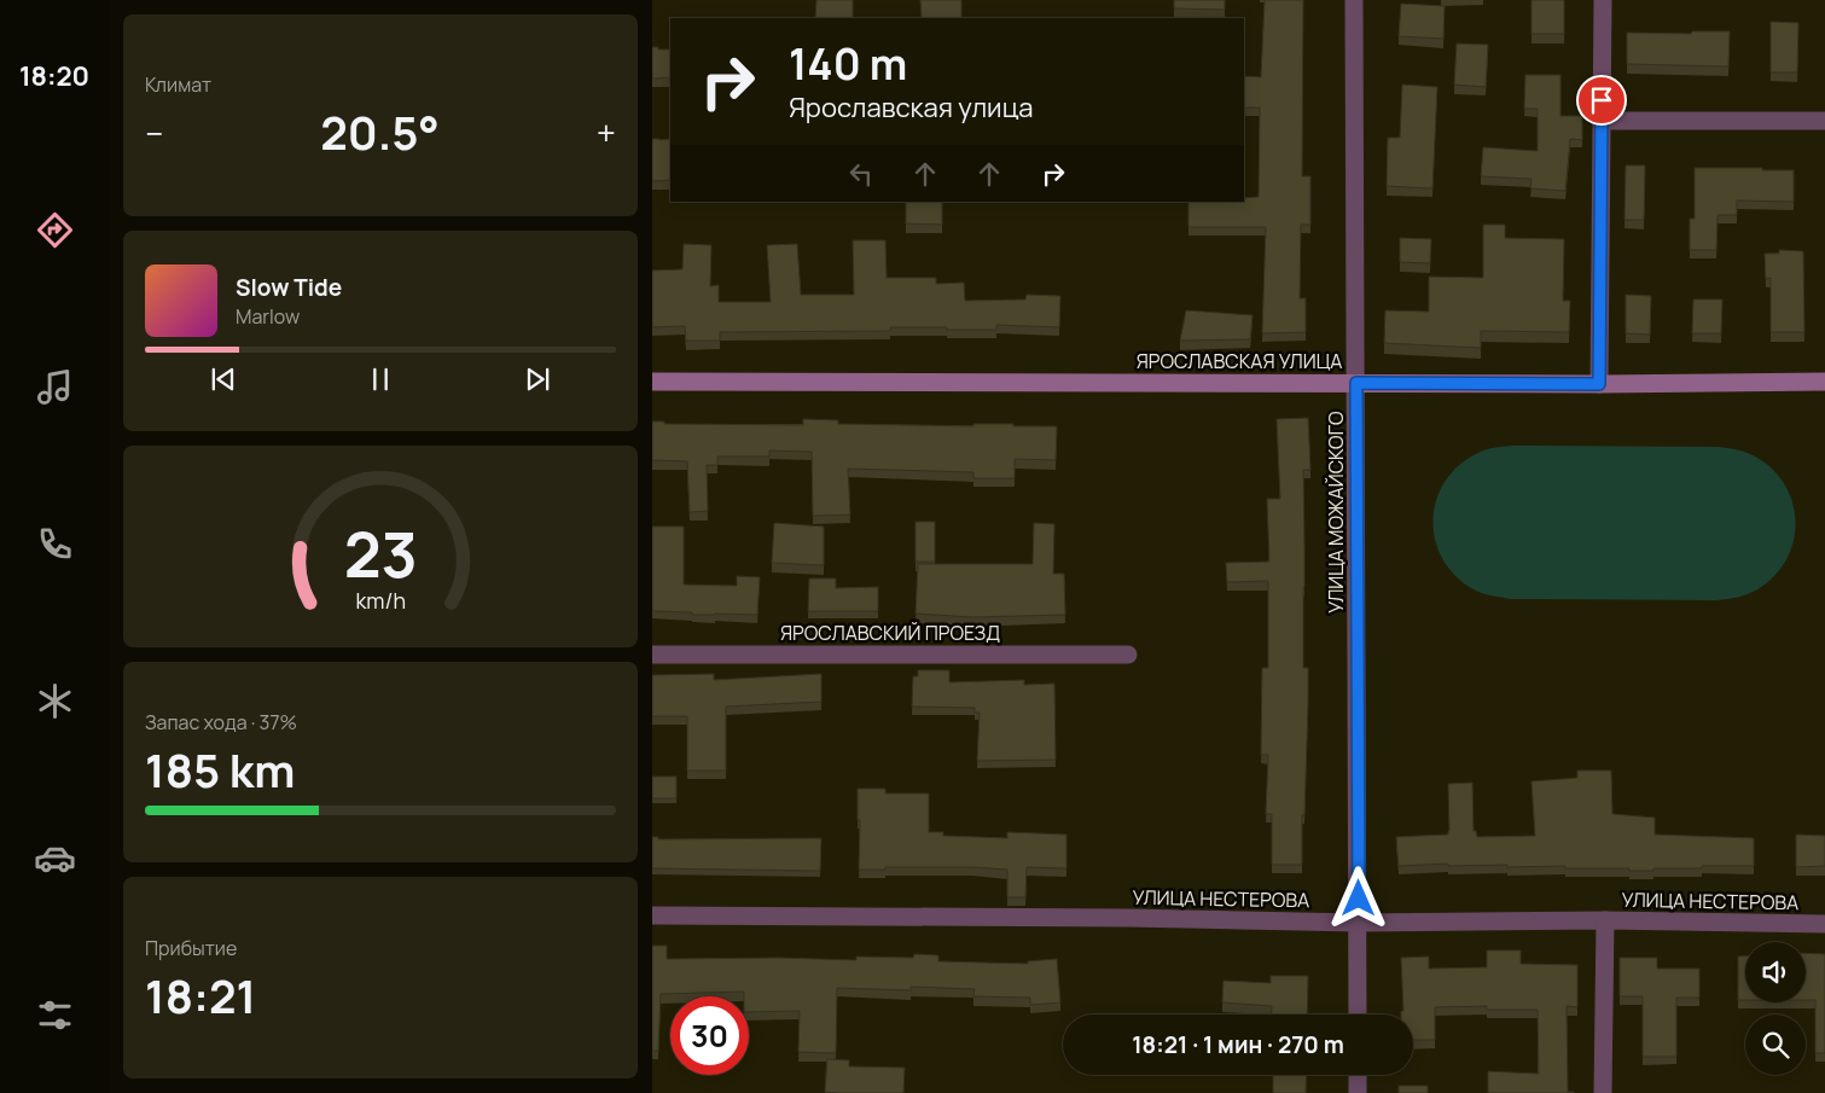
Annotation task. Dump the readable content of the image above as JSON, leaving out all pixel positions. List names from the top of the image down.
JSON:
{
  "streets": {
    "street": [
      "ЯРОСЛАВСКАЯ УЛИЦА",
      "УЛИЦА МОЖАЙСКОГО",
      "ЯРОСЛАВСКИЙ ПРОЕЗД",
      "УЛИЦА НЕСТЕРОВА"
    ]
  },
  "crossings": [
    ["ЯРОСЛАВСКАЯ УЛИЦА", "УЛИЦА МОЖАЙСКОГО"],
    ["УЛИЦА МОЖАЙСКОГО", "УЛИЦА НЕСТЕРОВА"]
  ],
  "page": {
    "tabs": "18:20",
    "tile": [
      "Климат",
      ["Запас хода · 37%", "185 km"],
      ["Прибытие", "18:21"]
    ],
    "turn": ["140 m", "Ярославская улица"],
    "heat": ["−", "20.5°", "+"],
    "song": ["Slow Tide", "Marlow"],
    "limit": "30",
    "trip": "18:21 · 1 мин · 270 m",
    "gauge": ["23", "km/h"]
  }
}
